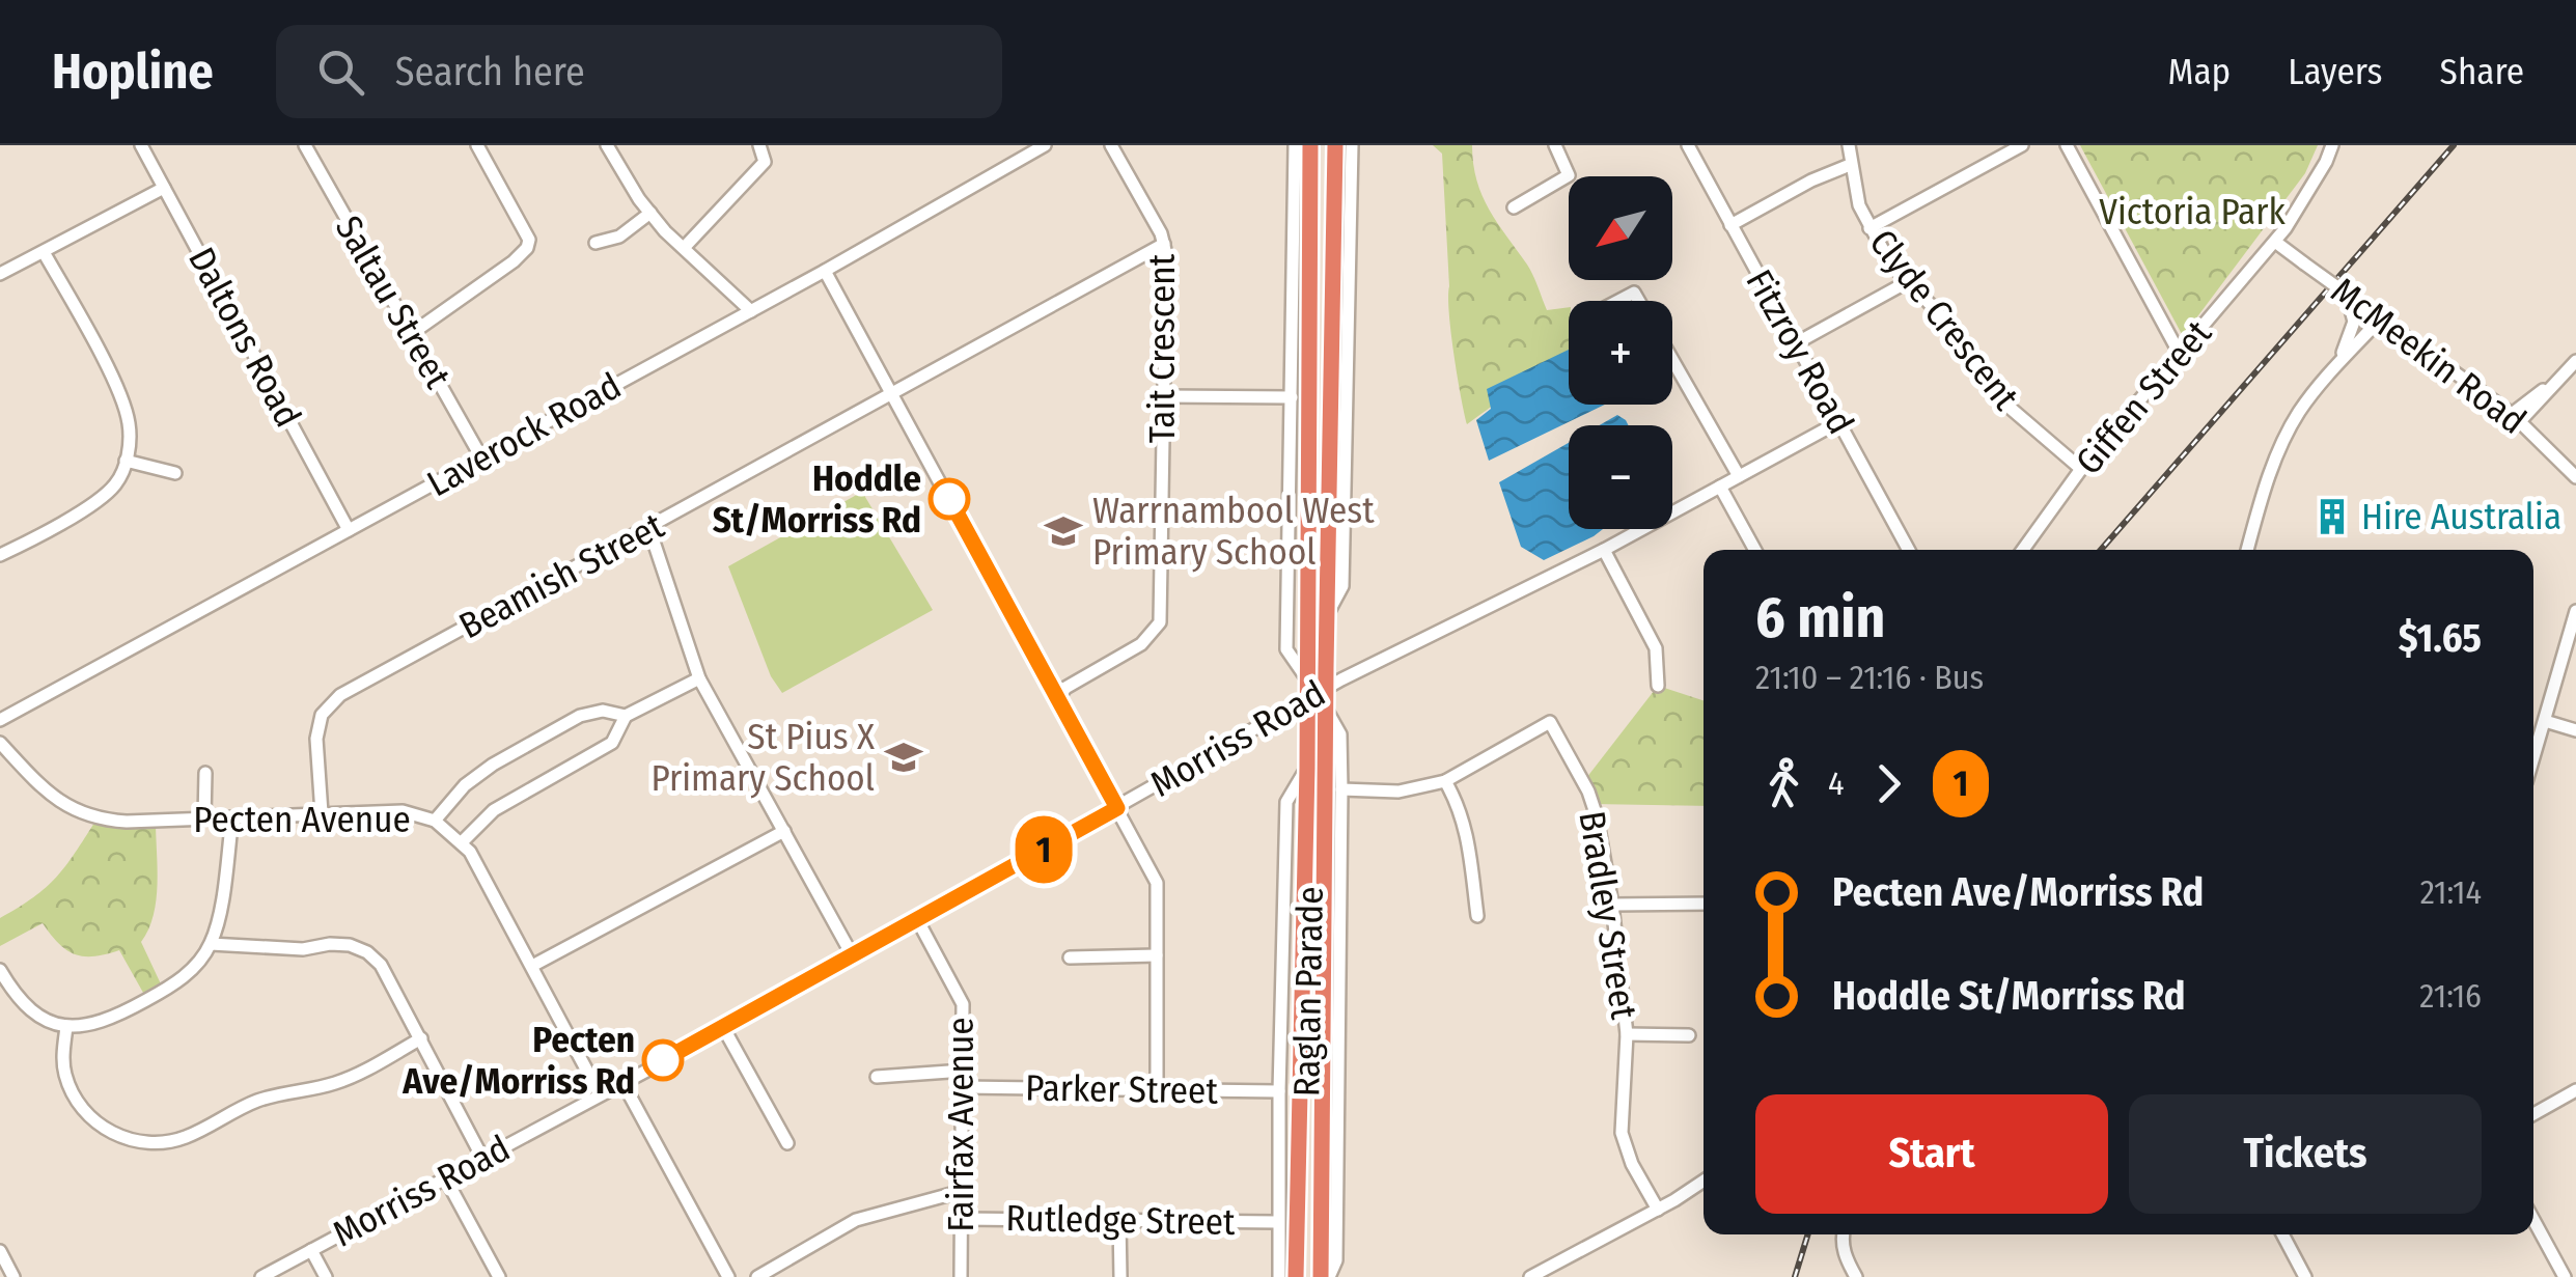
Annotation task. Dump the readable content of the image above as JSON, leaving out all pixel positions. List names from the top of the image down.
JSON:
{
  "streets": {
    "highway": ["Raglan Parade"],
    "street": [
      "Saltau Street",
      "Clyde Crescent",
      "Daltons Road",
      "Tait Crescent",
      "Fitzroy Road",
      "McMeekin Road",
      "Giffen Street",
      "Laverock Road",
      "Beamish Street",
      "Morriss Road",
      "Pecten Avenue",
      "Bradley Street",
      "Parker Street",
      "Fairfax Avenue",
      "Rutledge Street"
    ]
  },
  "crossings": [
    ["Saltau Street", "Laverock Road"],
    ["Clyde Crescent", "Giffen Street"],
    ["Daltons Road", "Laverock Road"],
    ["Tait Crescent", "Beamish Street"],
    ["Fitzroy Road", "Morriss Road"],
    ["McMeekin Road", "Giffen Street"],
    ["Beamish Street", "Pecten Avenue"],
    ["Morriss Road", "Pecten Avenue"],
    ["Morriss Road", "Raglan Parade"],
    ["Morriss Road", "Fairfax Avenue"],
    ["Bradley Street", "Raglan Parade"],
    ["Raglan Parade", "Parker Street"],
    ["Raglan Parade", "Rutledge Street"],
    ["Parker Street", "Fairfax Avenue"],
    ["Fairfax Avenue", "Rutledge Street"]
  ],
  "parks": ["Victoria Park"],
  "places": {
    "other": ["Hoddle St/Morriss Rd", "Pecten Ave/Morriss Rd"],
    "building": ["Hire Australia"],
    "school or university": ["Warrnambool West Primary School", "St Pius X Primary School"]
  },
  "lines": ["bus line 1"],
  "north": "bottom left",
  "page": {
    "header": "Hopline",
    "search": "Search here",
    "nav": ["Map", "Layers", "Share"],
    "on_map": "1",
    "map_buttons": ["+", "−"],
    "heading": ["6 min", "21:10 – 21:16 · Bus", "$1.65"],
    "legs": ["4", "1"],
    "list": [
      {
        "name": "Pecten Ave/Morriss Rd",
        "value": "21:14"
      },
      {
        "name": "Hoddle St/Morriss Rd",
        "value": "21:16"
      }
    ],
    "buttons": ["Start", "Tickets"]
  }
}
